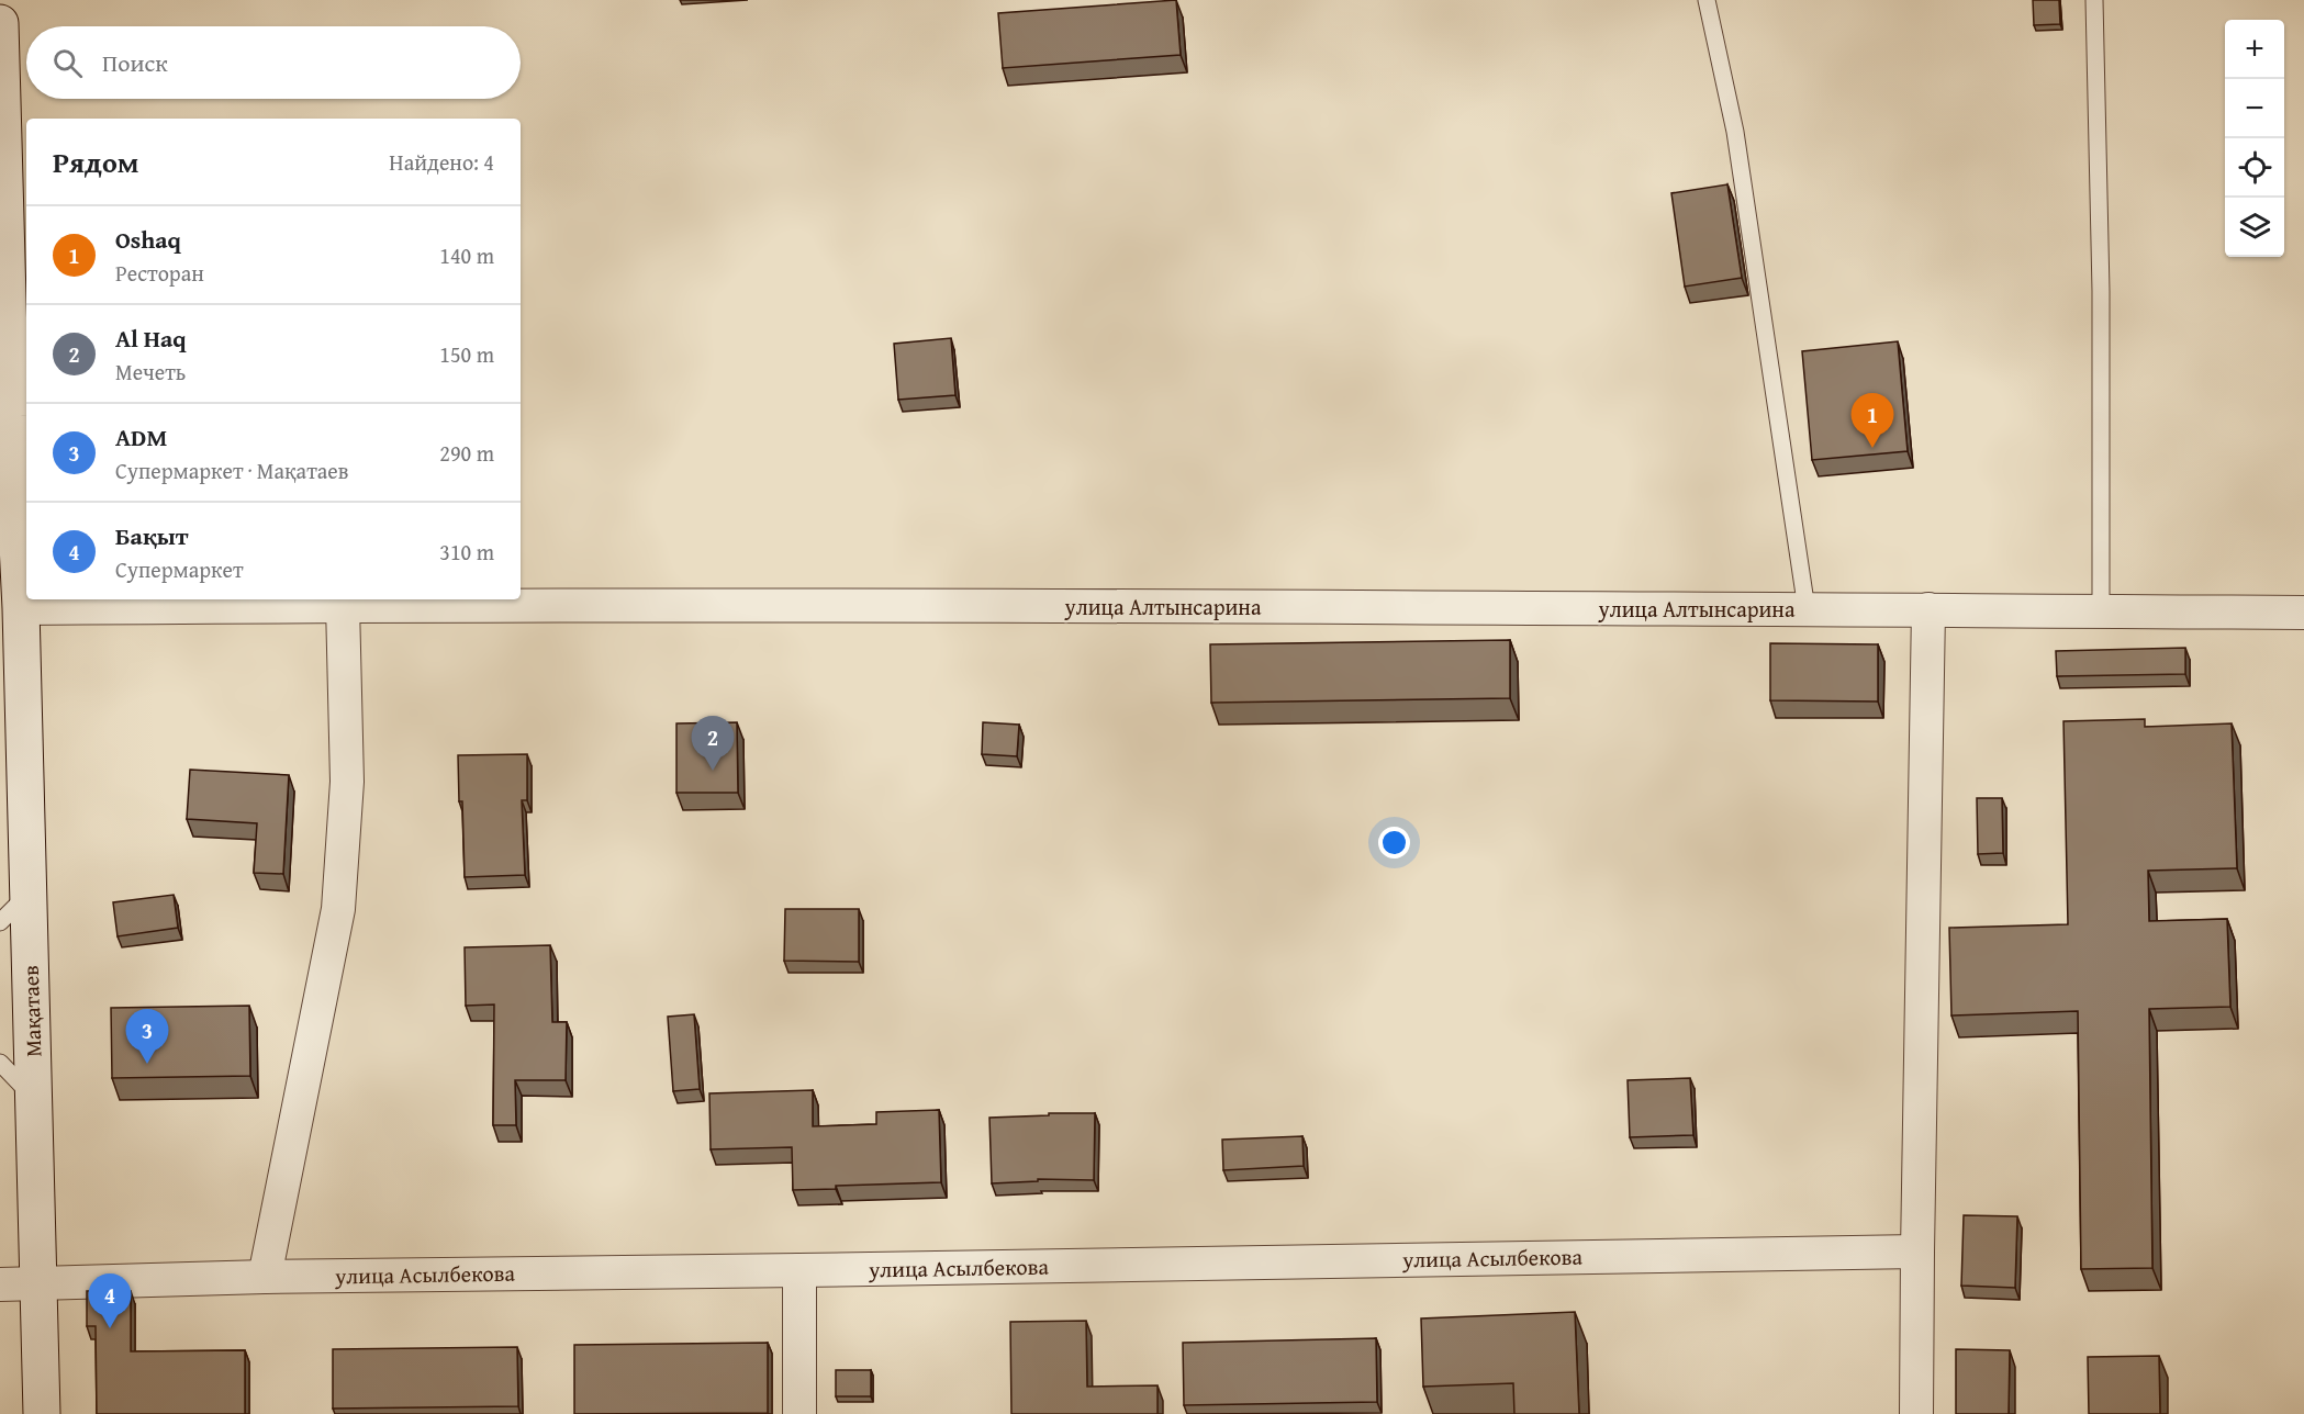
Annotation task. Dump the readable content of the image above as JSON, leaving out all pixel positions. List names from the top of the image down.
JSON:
{
  "streets": {
    "main road": ["Мақатаев"],
    "street": ["улица Алтынсарина", "улица Асылбекова"]
  },
  "crossings": [
    ["улица Алтынсарина", "Мақатаев"],
    ["Мақатаев", "улица Асылбекова"]
  ],
  "page": {
    "map_buttons": ["+", "−"],
    "search": "Поиск",
    "heading": ["Рядом", "Найдено: 4"],
    "list": [
      {
        "mark": "1",
        "name": "Oshaq",
        "note": "Ресторан",
        "value": "140 m"
      },
      {
        "mark": "2",
        "name": "Al Haq",
        "note": "Мечеть",
        "value": "150 m"
      },
      {
        "mark": "3",
        "name": "ADM",
        "note": "Супермаркет · Мақатаев",
        "value": "290 m"
      },
      {
        "mark": "4",
        "name": "Бақыт",
        "note": "Супермаркет",
        "value": "310 m"
      }
    ],
    "pins": [
      "1",
      "2",
      "3",
      "4"
    ]
  }
}
